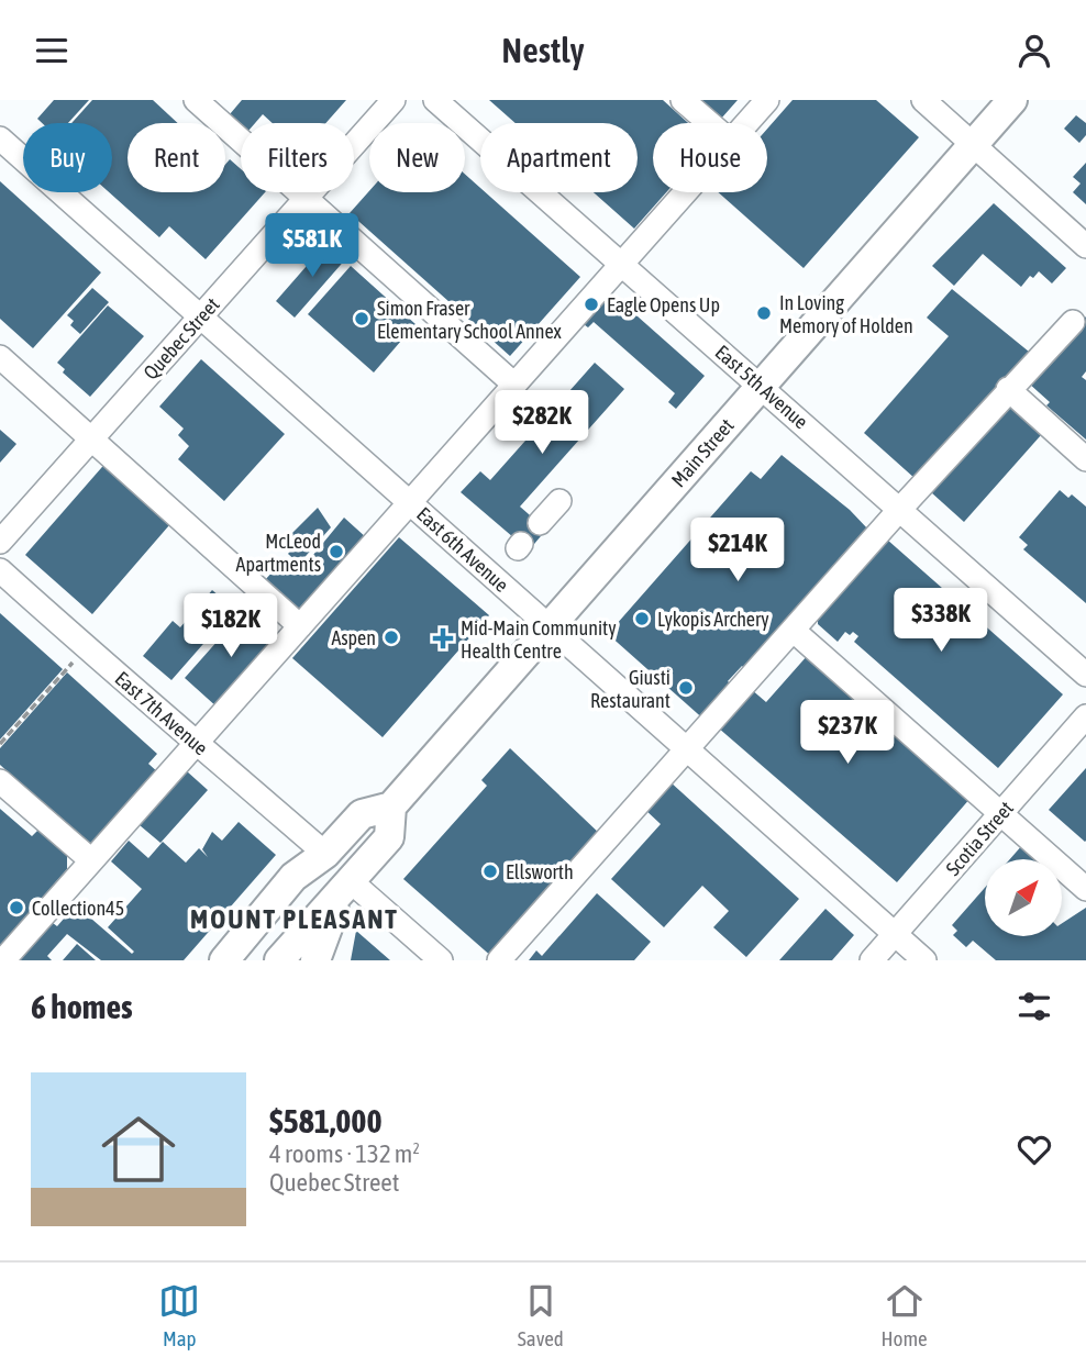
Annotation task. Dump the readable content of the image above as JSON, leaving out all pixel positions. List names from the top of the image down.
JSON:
{
  "streets": {
    "main road": ["Main Street"],
    "street": [
      "Quebec Street",
      "East 5th Avenue",
      "East 6th Avenue",
      "East 7th Avenue",
      "Scotia Street"
    ]
  },
  "crossings": [
    ["Quebec Street", "East 6th Avenue"],
    ["East 5th Avenue", "Main Street"],
    ["Main Street", "East 6th Avenue"],
    ["Main Street", "East 7th Avenue"],
    ["East 6th Avenue", "Scotia Street"]
  ],
  "districts": ["MOUNT PLEASANT"],
  "places": {
    "other": [
      "Eagle Opens Up",
      "In Loving Memory of Holden",
      "Simon Fraser Elementary School Annex",
      "McLeod Apartments",
      "Lykopis Archery",
      "Aspen",
      "Giusti Restaurant",
      "Ellsworth",
      "Collection45"
    ],
    "health": ["Mid-Main Community Health Centre"]
  },
  "north": "top right",
  "page": {
    "header": "Nestly",
    "chip": [
      "Buy",
      "Rent",
      "Filters",
      "New",
      "Apartment",
      "House"
    ],
    "price": [
      "$581K",
      "$282K",
      "$214K",
      "$338K",
      "$182K",
      "$237K"
    ],
    "heading": "6 homes",
    "list": [
      {
        "name": "$581,000",
        "note": "4 rooms · 132 m² · Quebec Street"
      }
    ],
    "tabs": ["Map", "Saved", "Home"]
  }
}
